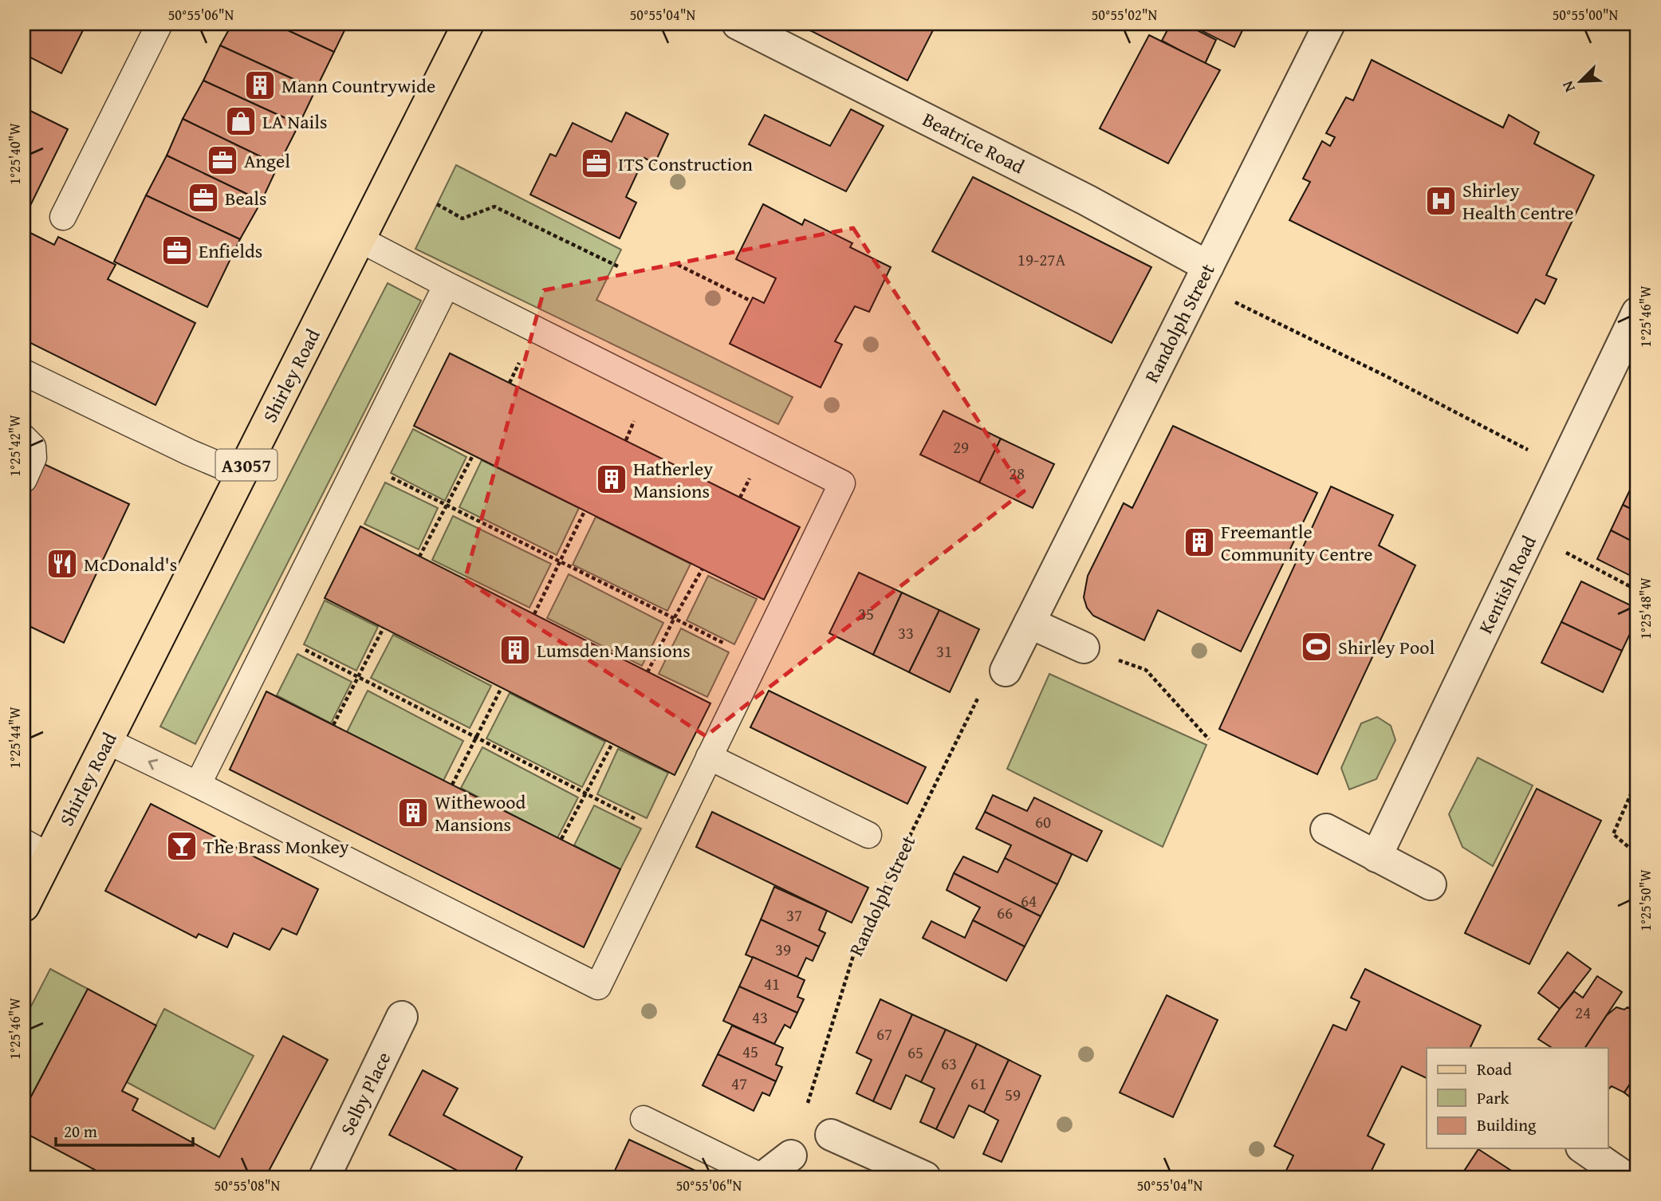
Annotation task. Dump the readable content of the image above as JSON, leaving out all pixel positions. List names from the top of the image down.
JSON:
{
  "streets": {
    "main road": ["Shirley Road", "A3057"],
    "street": [
      "Beatrice Road",
      "Randolph Street",
      "Kentish Road",
      "Selby Place"
    ]
  },
  "crossings": [
    ["Beatrice Road", "Randolph Street"]
  ],
  "places": {
    "building": [
      "Mann Countrywide",
      "Hatherley Mansions",
      "Freemantle Community Centre",
      "Lumsden Mansions",
      "Withewood Mansions"
    ],
    "shop": ["LA Nails"],
    "office": [
      "Angel",
      "ITS Construction",
      "Beals",
      "Enfields"
    ],
    "hospital": ["Shirley Health Centre"],
    "restaurant": ["McDonald's"],
    "sports": ["Shirley Pool"],
    "bar": ["The Brass Monkey"]
  },
  "house_numbers": [
    "19-27A",
    "29",
    "28",
    "35",
    "33",
    "31",
    "60",
    "64",
    "66",
    "37",
    "39",
    "41",
    "24",
    "43",
    "67",
    "45",
    "65",
    "63",
    "47",
    "61",
    "59"
  ],
  "legend": ["Road", "Park", "Building"],
  "scale_bar": "20 m",
  "north": "bottom left",
  "coordinates": [
    "50°55'06\"N",
    "50°55'04\"N",
    "50°55'02\"N",
    "50°55'00\"N",
    "1°25'40\"W",
    "1°25'46\"W",
    "1°25'42\"W",
    "1°25'48\"W",
    "1°25'44\"W",
    "1°25'50\"W",
    "50°55'08\"N"
  ]
}
